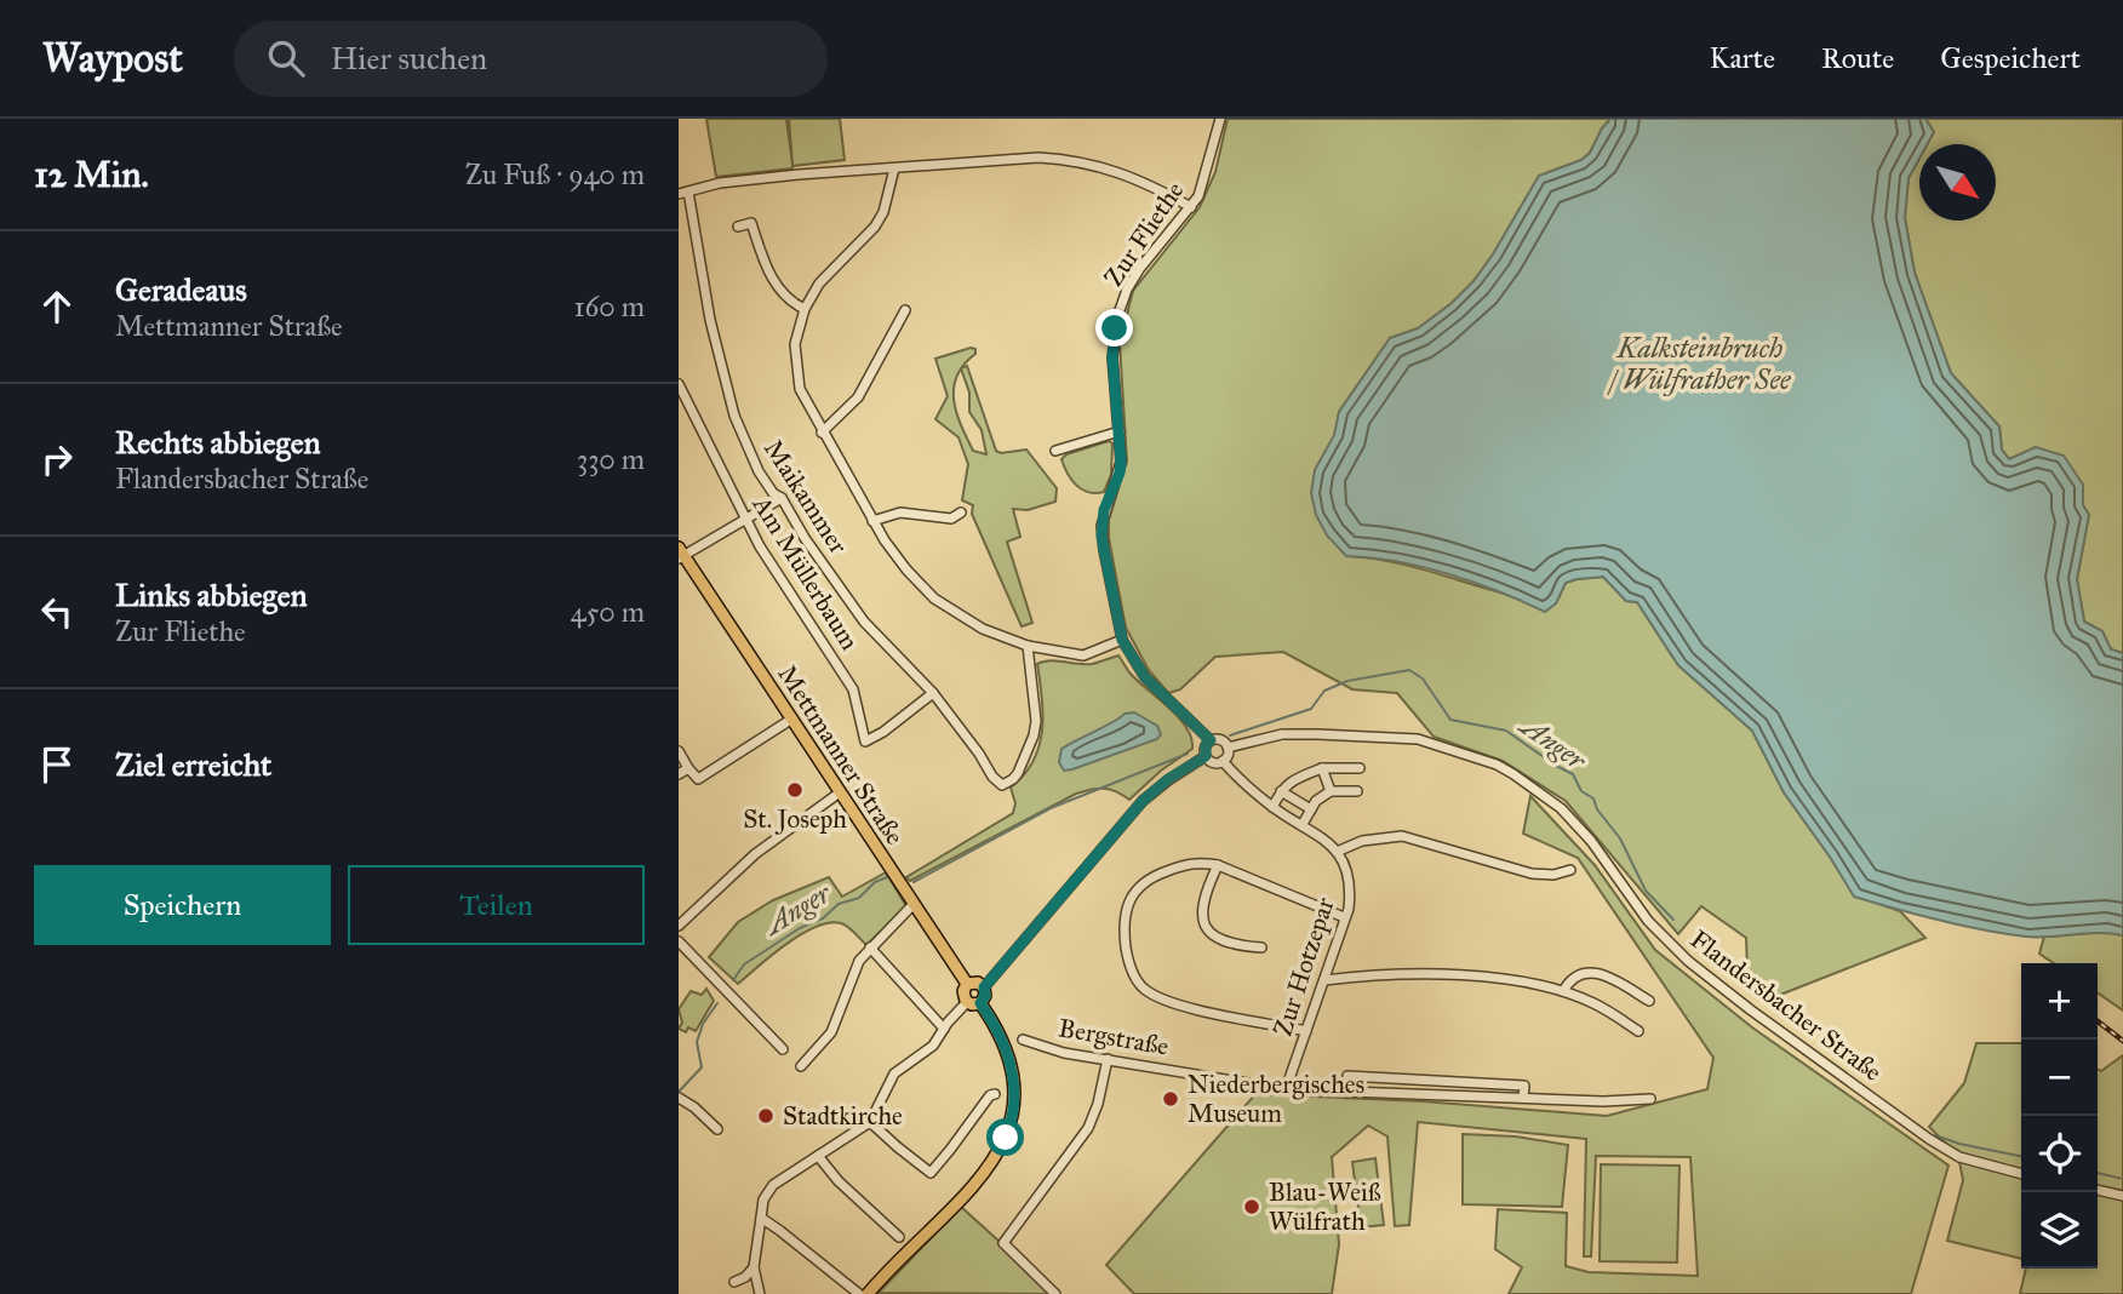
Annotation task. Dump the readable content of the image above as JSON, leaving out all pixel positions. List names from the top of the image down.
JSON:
{
  "streets": {
    "main road": ["Mettmanner Straße"],
    "street": [
      "Zur Fliethe",
      "Maikammer",
      "Am Müllerbaum",
      "Zur Hotzepar",
      "Flandersbacher Straße",
      "Bergstraße"
    ]
  },
  "crossings": [
    ["Zur Fliethe", "Flandersbacher Straße"],
    ["Maikammer", "Am Müllerbaum"],
    ["Zur Hotzepar", "Bergstraße"]
  ],
  "water": ["Kalksteinbruch / Wülfrather See", "Anger"],
  "places": [
    "St. Joseph",
    "Niederbergisches Museum",
    "Stadtkirche",
    "Blau-Weiß Wülfrath"
  ],
  "north": "bottom right",
  "page": {
    "header": "Waypost",
    "search": "Hier suchen",
    "nav": ["Karte", "Route", "Gespeichert"],
    "heading": ["12 Min.", "Zu Fuß · 940 m"],
    "list": [
      ["Geradeaus", "Mettmanner Straße", "160 m"],
      ["Rechts abbiegen", "Flandersbacher Straße", "330 m"],
      ["Links abbiegen", "Zur Fliethe", "450 m"],
      "Ziel erreicht"
    ],
    "buttons": ["Speichern", "Teilen"],
    "map_buttons": ["+", "−"]
  }
}
